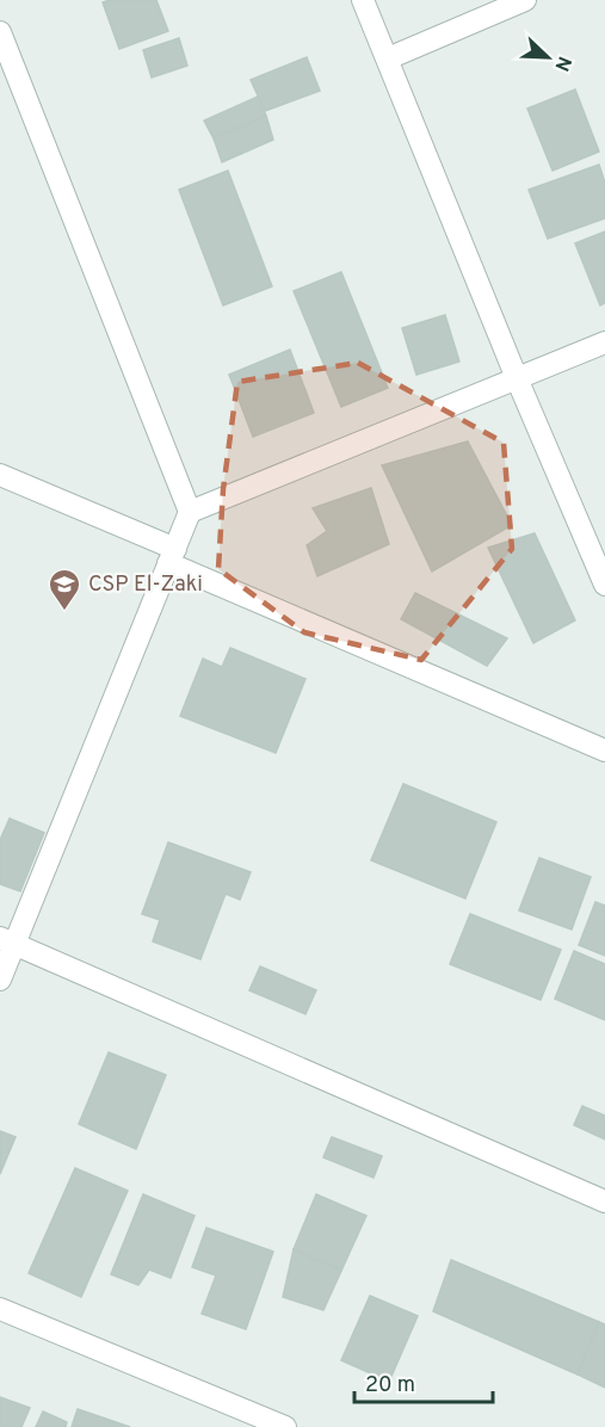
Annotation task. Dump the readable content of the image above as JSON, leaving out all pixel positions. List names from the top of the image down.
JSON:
{
  "places": {
    "school or university": ["CSP El-Zaki"]
  },
  "scale_bar": "20 m",
  "north": "bottom right"
}
